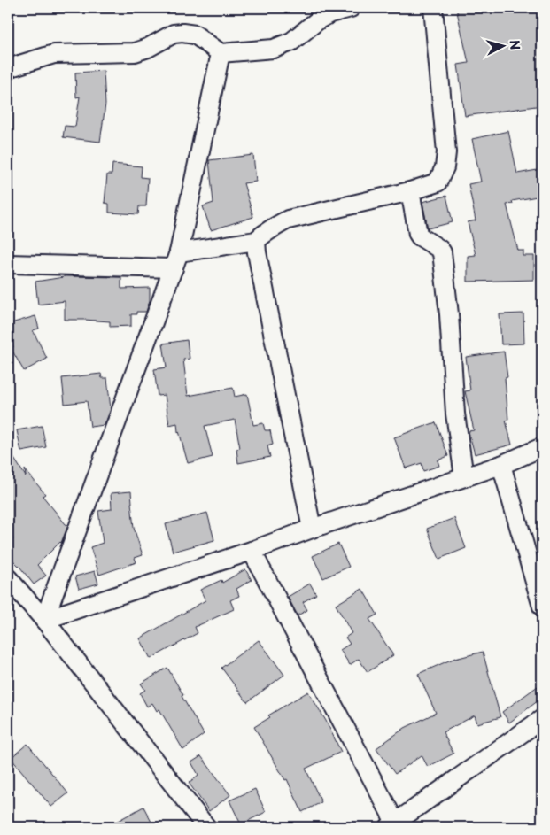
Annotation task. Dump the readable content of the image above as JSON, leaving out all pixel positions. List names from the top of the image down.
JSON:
{
  "north": "right"
}
